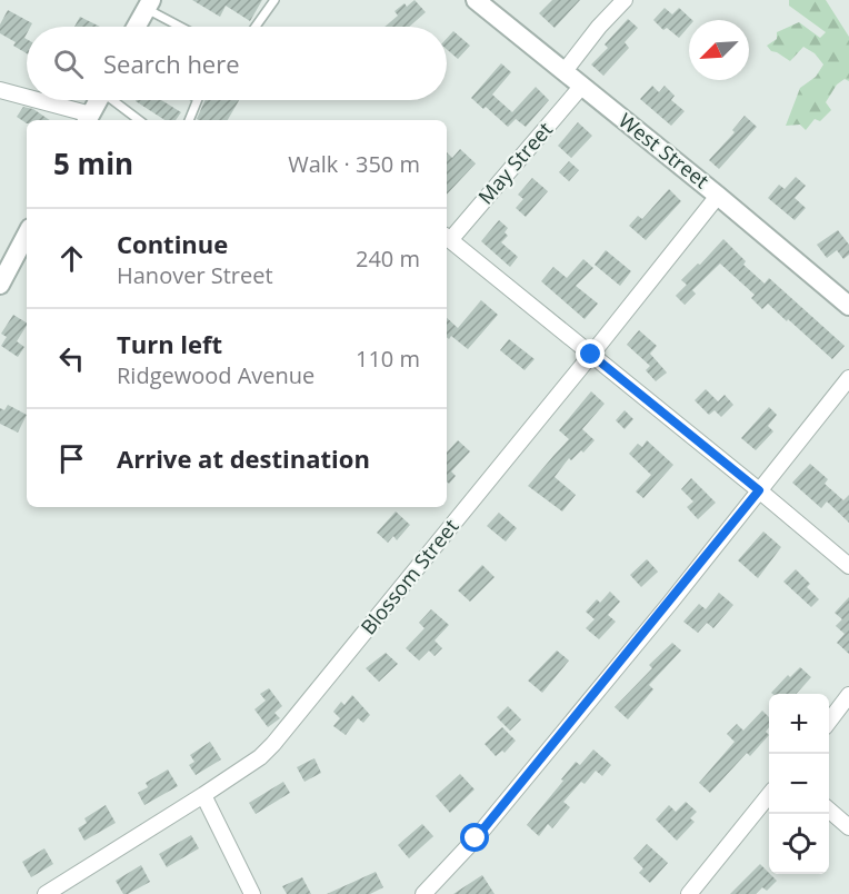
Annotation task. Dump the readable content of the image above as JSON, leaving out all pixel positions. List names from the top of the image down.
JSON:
{
  "streets": {
    "street": ["West Street", "May Street", "Blossom Street"]
  },
  "crossings": [
    ["West Street", "May Street"],
    ["West Street", "Blossom Street"]
  ],
  "north": "bottom left",
  "page": {
    "search": "Search here",
    "heading": ["5 min", "Walk · 350 m"],
    "list": [
      ["Continue", "Hanover Street", "240 m"],
      ["Turn left", "Ridgewood Avenue", "110 m"],
      "Arrive at destination"
    ],
    "map_buttons": ["+", "−"]
  }
}
